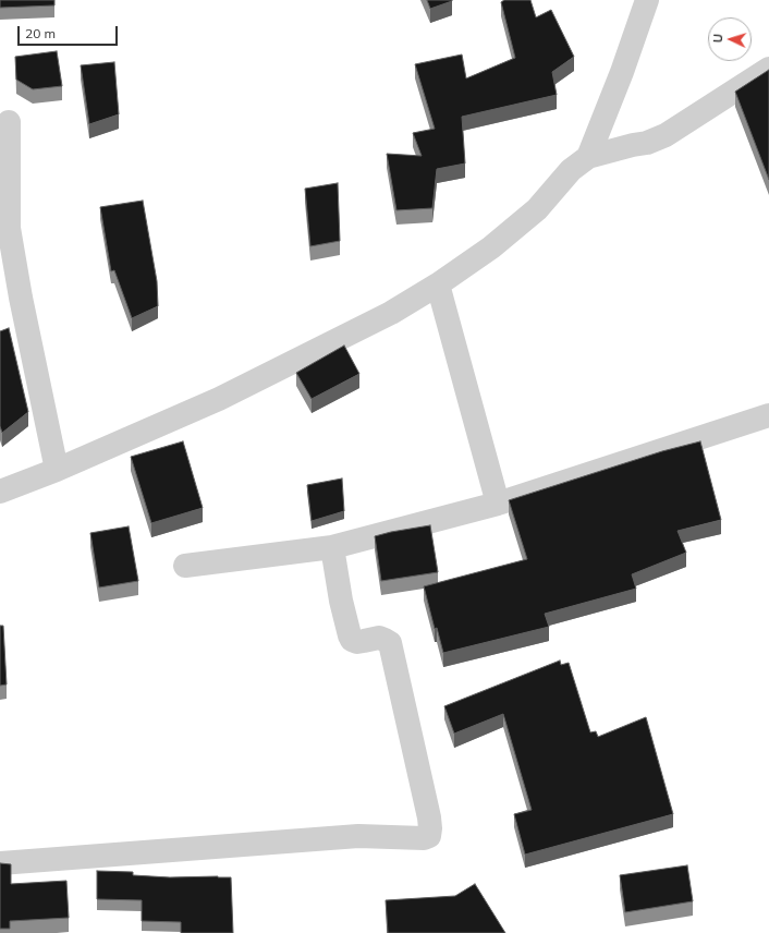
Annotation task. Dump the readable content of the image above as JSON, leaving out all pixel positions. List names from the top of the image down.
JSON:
{
  "scale_bar": "20 m",
  "north": "left"
}
